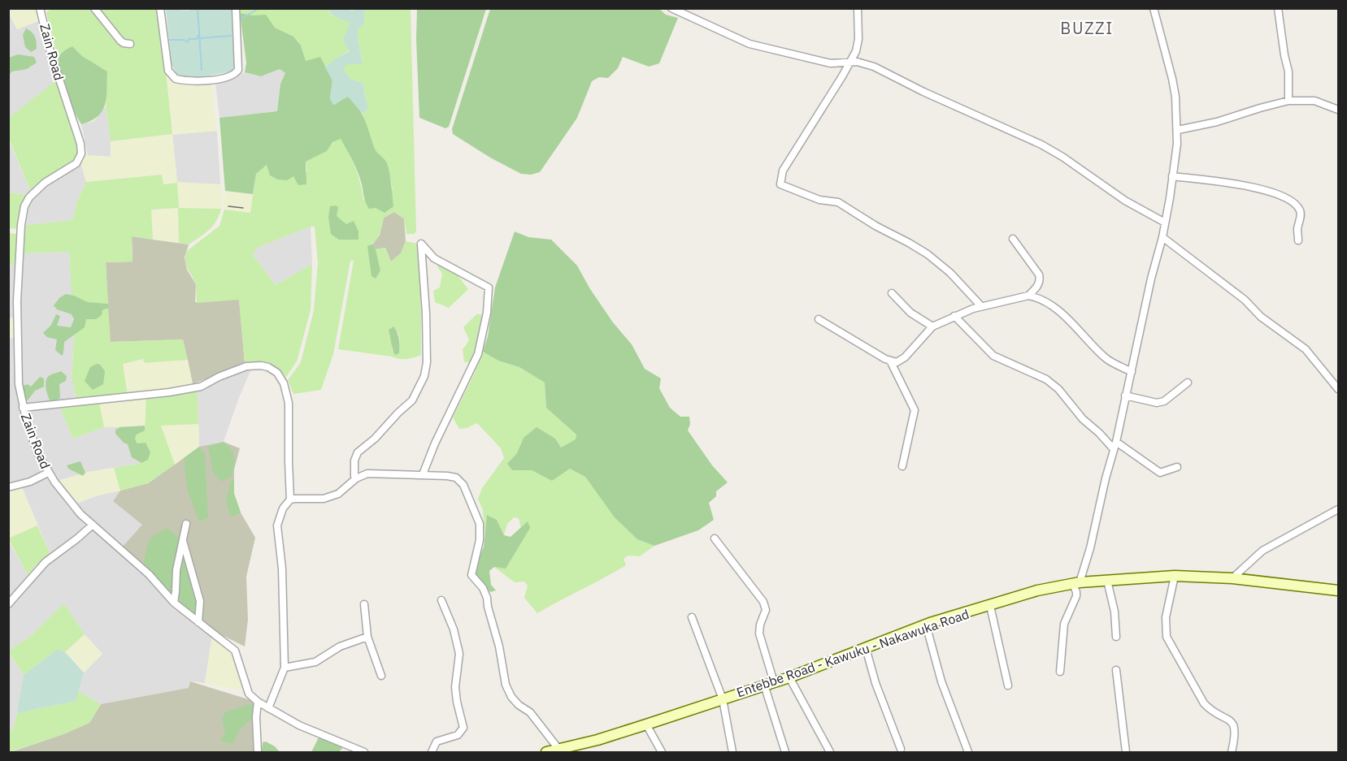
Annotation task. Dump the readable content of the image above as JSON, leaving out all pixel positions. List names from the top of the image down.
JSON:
{
  "streets": {
    "main road": ["Entebbe Road - Kawuku - Nakawuka Road"],
    "street": ["Zain Road"]
  },
  "districts": ["BUZZI"]
}
